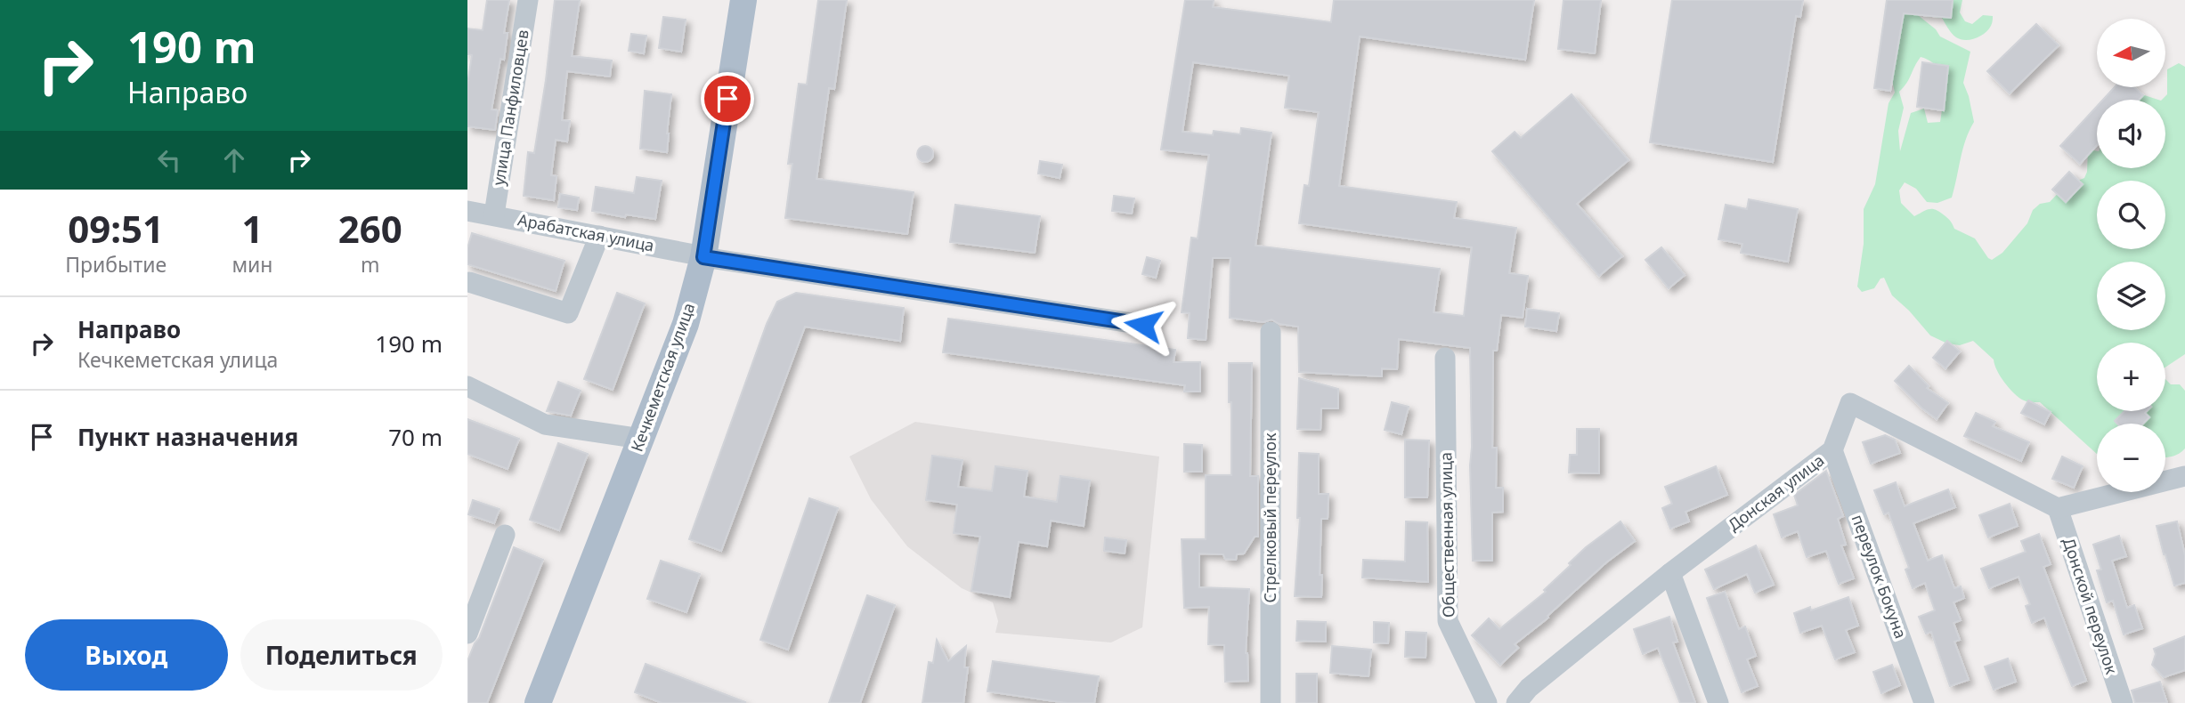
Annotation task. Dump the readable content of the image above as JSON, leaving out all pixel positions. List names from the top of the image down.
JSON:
{
  "streets": {
    "main road": ["Кечкеметская улица"],
    "street": [
      "улица Панфиловцев",
      "Арабатская улица",
      "Донская улица",
      "Стрелковый переулок",
      "Общественная улица",
      "переулок Бокуна",
      "Донской переулок"
    ]
  },
  "crossings": [
    ["улица Панфиловцев", "Арабатская улица"],
    ["Арабатская улица", "Кечкеметская улица"],
    ["Донская улица", "переулок Бокуна"],
    ["Донская улица", "Донской переулок"]
  ],
  "north": "left",
  "page": {
    "turn": ["190 m", "Направо"],
    "map_buttons": ["+", "−"],
    "eta": [
      "09:51",
      "Прибытие",
      "1",
      "мин",
      "260",
      "m"
    ],
    "list": [
      {
        "name": "Направо",
        "note": "Кечкеметская улица",
        "value": "190 m"
      },
      {
        "name": "Пункт назначения",
        "value": "70 m"
      }
    ],
    "buttons": ["Выход", "Поделиться"]
  }
}
